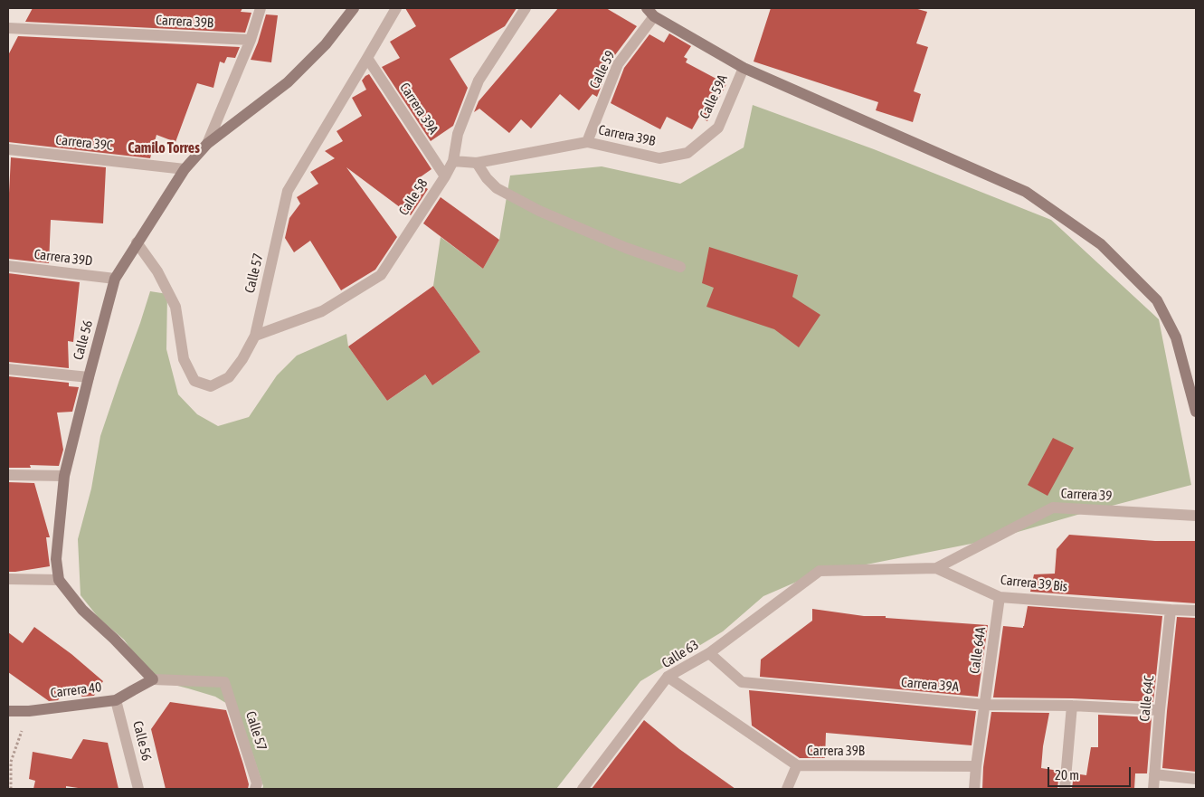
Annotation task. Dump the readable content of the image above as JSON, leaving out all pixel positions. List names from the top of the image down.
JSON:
{
  "streets": {
    "street": [
      "Carrera 39B",
      "Calle 59",
      "Calle 59A",
      "Carrera 39A",
      "Carrera 39C",
      "Calle 58",
      "Carrera 39D",
      "Calle 57",
      "Calle 56",
      "Carrera 39",
      "Carrera 39 Bis",
      "Calle 64A",
      "Calle 63",
      "Carrera 40",
      "Calle 64C"
    ]
  },
  "crossings": [
    ["Carrera 39B", "Calle 59"],
    ["Carrera 39B", "Calle 59A"],
    ["Carrera 39B", "Calle 56"],
    ["Carrera 39B", "Calle 64A"],
    ["Carrera 39B", "Calle 63"],
    ["Carrera 39A", "Calle 58"],
    ["Carrera 39A", "Calle 57"],
    ["Carrera 39A", "Calle 64A"],
    ["Carrera 39A", "Calle 63"],
    ["Carrera 39A", "Calle 64C"],
    ["Carrera 39C", "Calle 56"],
    ["Calle 58", "Calle 57"],
    ["Carrera 39D", "Calle 56"],
    ["Calle 57", "Calle 56"],
    ["Calle 57", "Carrera 40"],
    ["Calle 56", "Carrera 40"],
    ["Carrera 39", "Carrera 39 Bis"],
    ["Carrera 39 Bis", "Calle 64A"],
    ["Carrera 39 Bis", "Calle 63"],
    ["Carrera 39 Bis", "Calle 64C"]
  ],
  "districts": ["Camilo Torres"],
  "scale_bar": "20 m"
}
